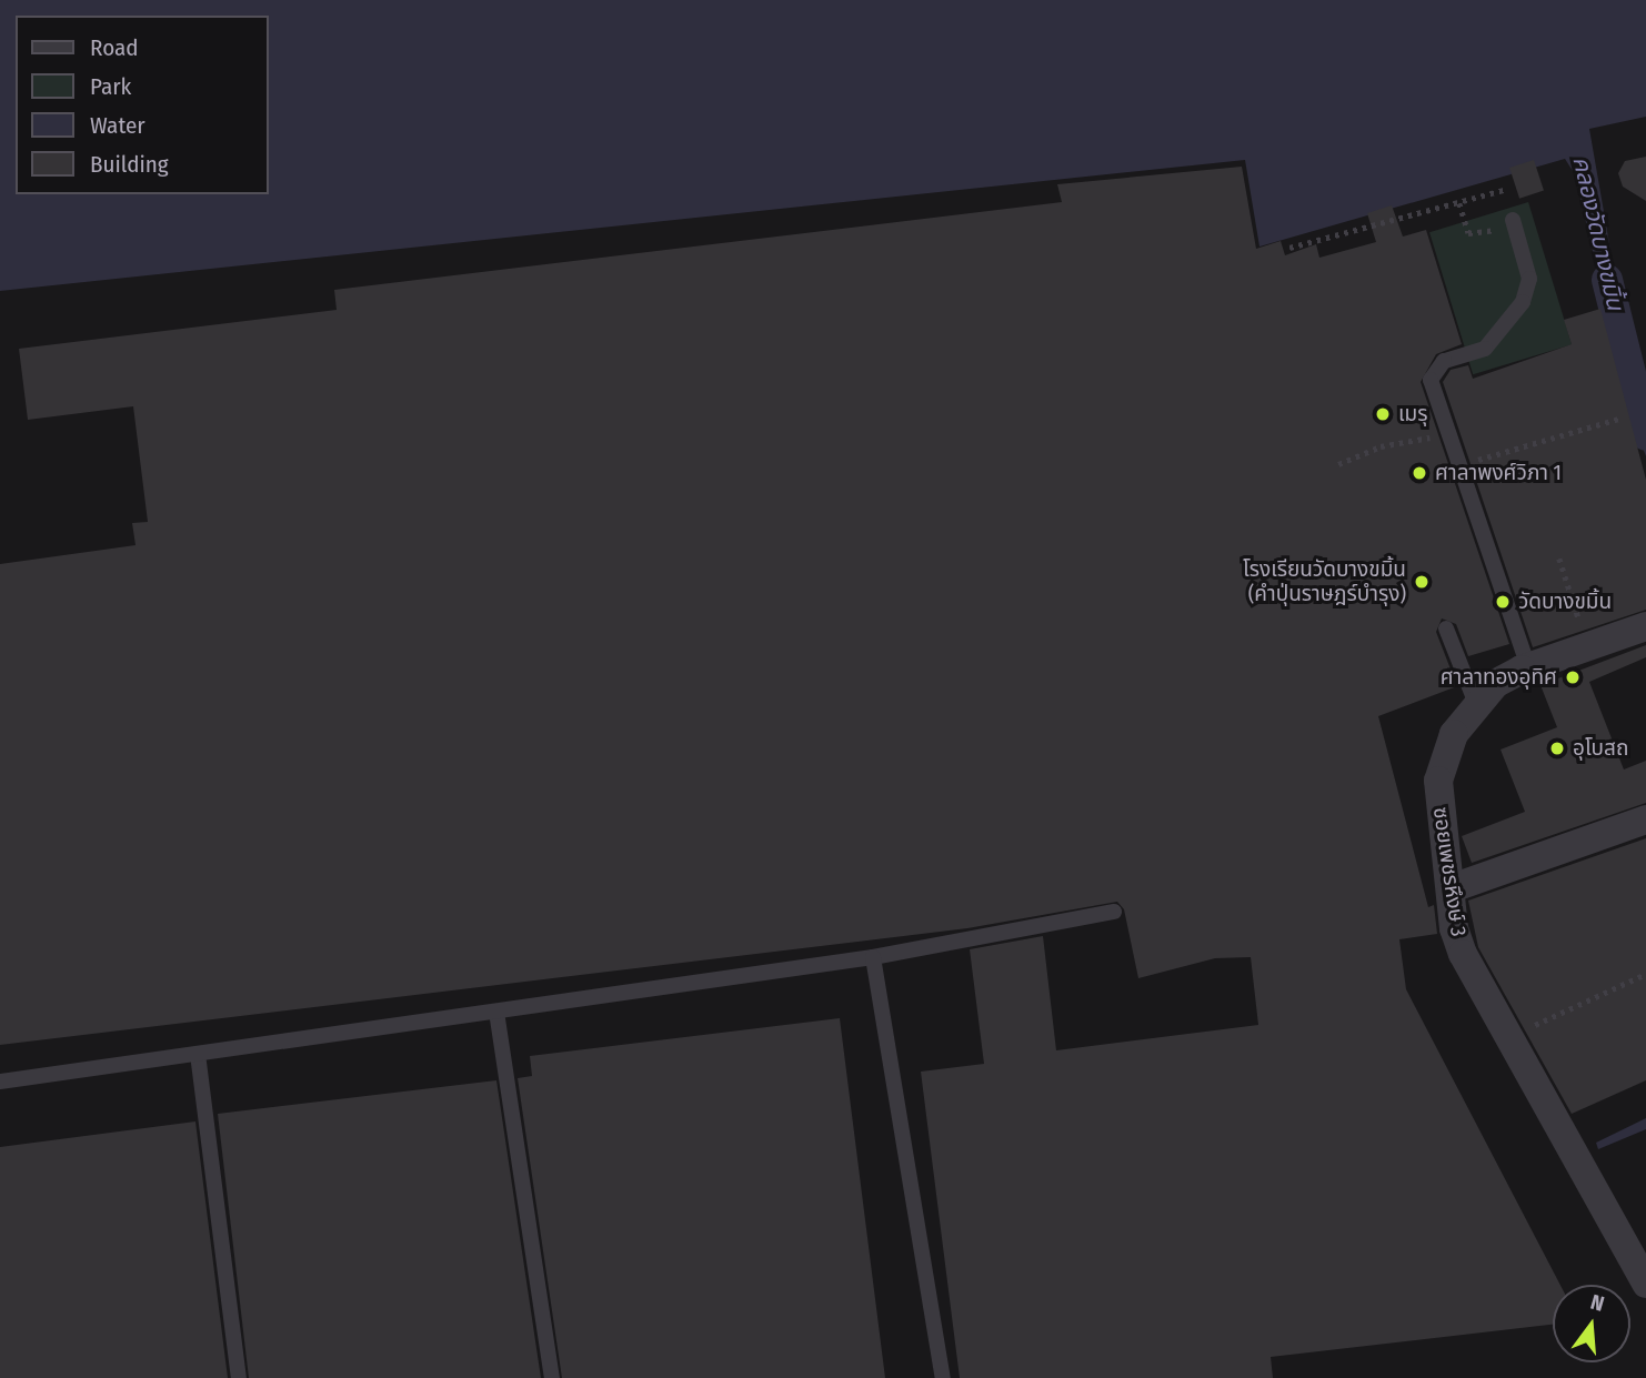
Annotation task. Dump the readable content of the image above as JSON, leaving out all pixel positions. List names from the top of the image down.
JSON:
{
  "streets": {
    "street": ["ซอยเพชรหึงษ์ 3"]
  },
  "water": ["คลองวัดบางขมิ้น"],
  "places": [
    "เมรุ",
    "ศาลาพงศ์วิภา 1",
    "โรงเรียนวัดบางขมิ้น (คำปุ่นราษฎร์บำรุง)",
    "วัดบางขมิ้น",
    "ศาลาทองอุทิศ",
    "อุโบสถ"
  ],
  "legend": [
    "Road",
    "Park",
    "Water",
    "Building"
  ],
  "north": "top"
}
